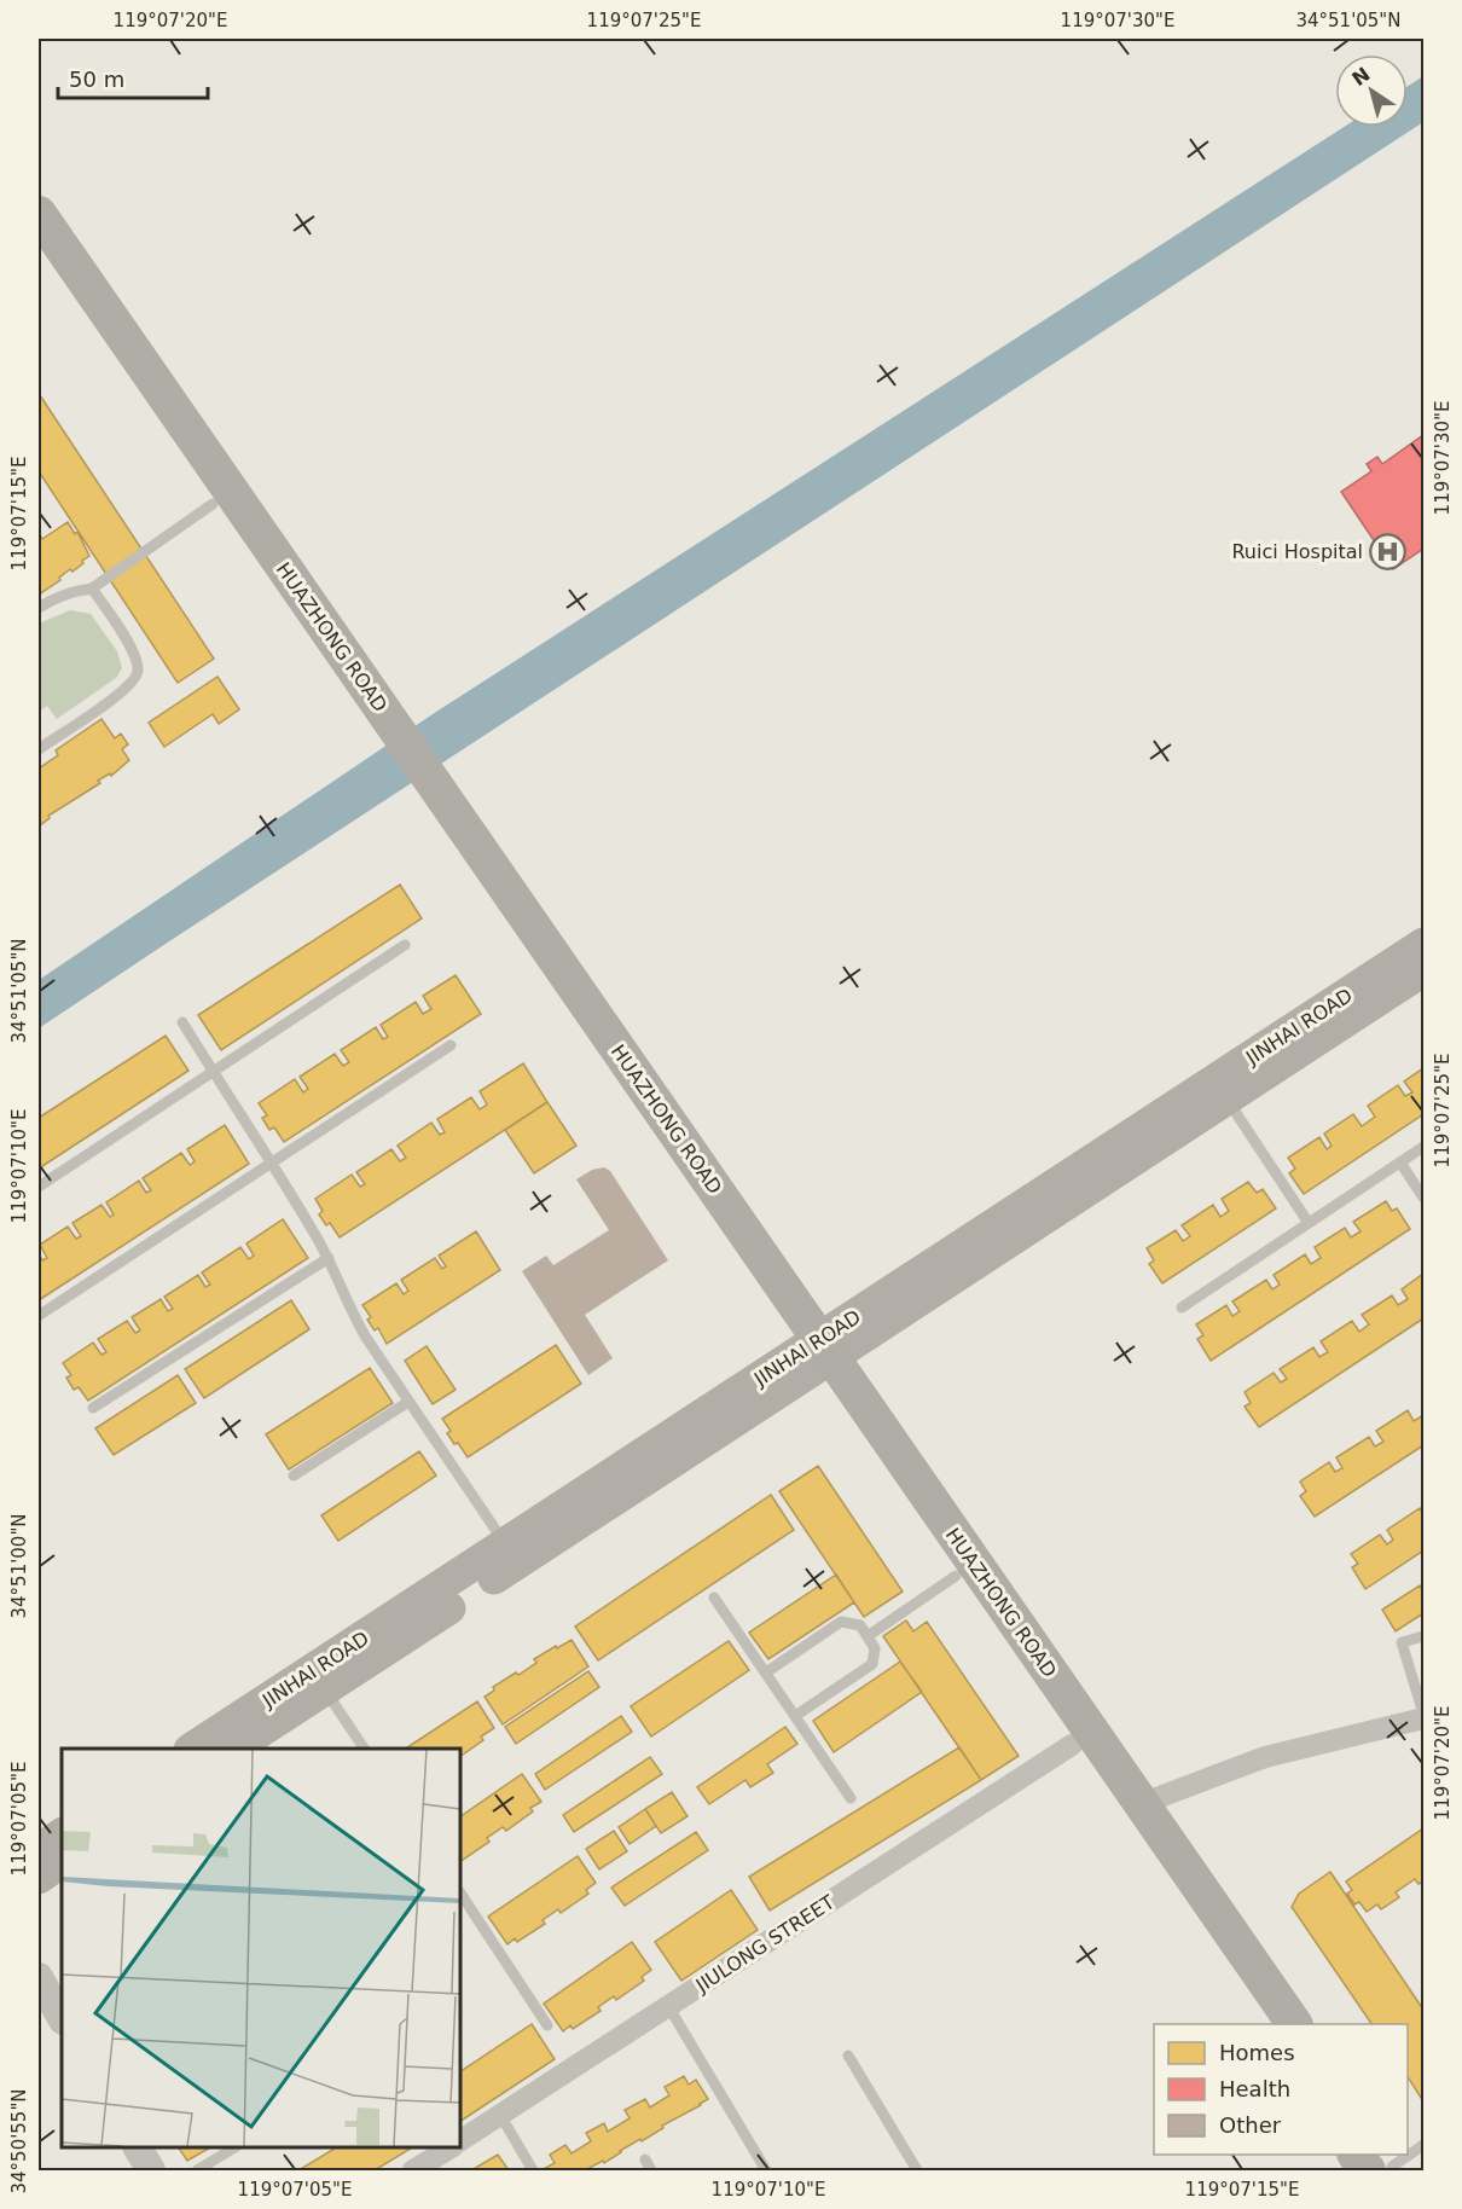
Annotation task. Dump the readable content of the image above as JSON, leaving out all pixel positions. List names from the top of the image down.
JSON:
{
  "streets": {
    "main road": ["HUAZHONG ROAD", "JINHAI ROAD"],
    "street": ["JIULONG STREET"]
  },
  "crossings": [
    ["HUAZHONG ROAD", "JINHAI ROAD"],
    ["HUAZHONG ROAD", "JIULONG STREET"]
  ],
  "places": {
    "hospital": ["Ruici Hospital"]
  },
  "legend": ["Homes", "Health", "Other"],
  "scale_bar": "50 m",
  "north": "top left",
  "coordinates": [
    "119°07'20\"E",
    "119°07'25\"E",
    "119°07'30\"E",
    "34°51'05\"N",
    "119°07'15\"E",
    "119°07'10\"E",
    "34°51'00\"N",
    "119°07'05\"E",
    "34°50'55\"N"
  ]
}
